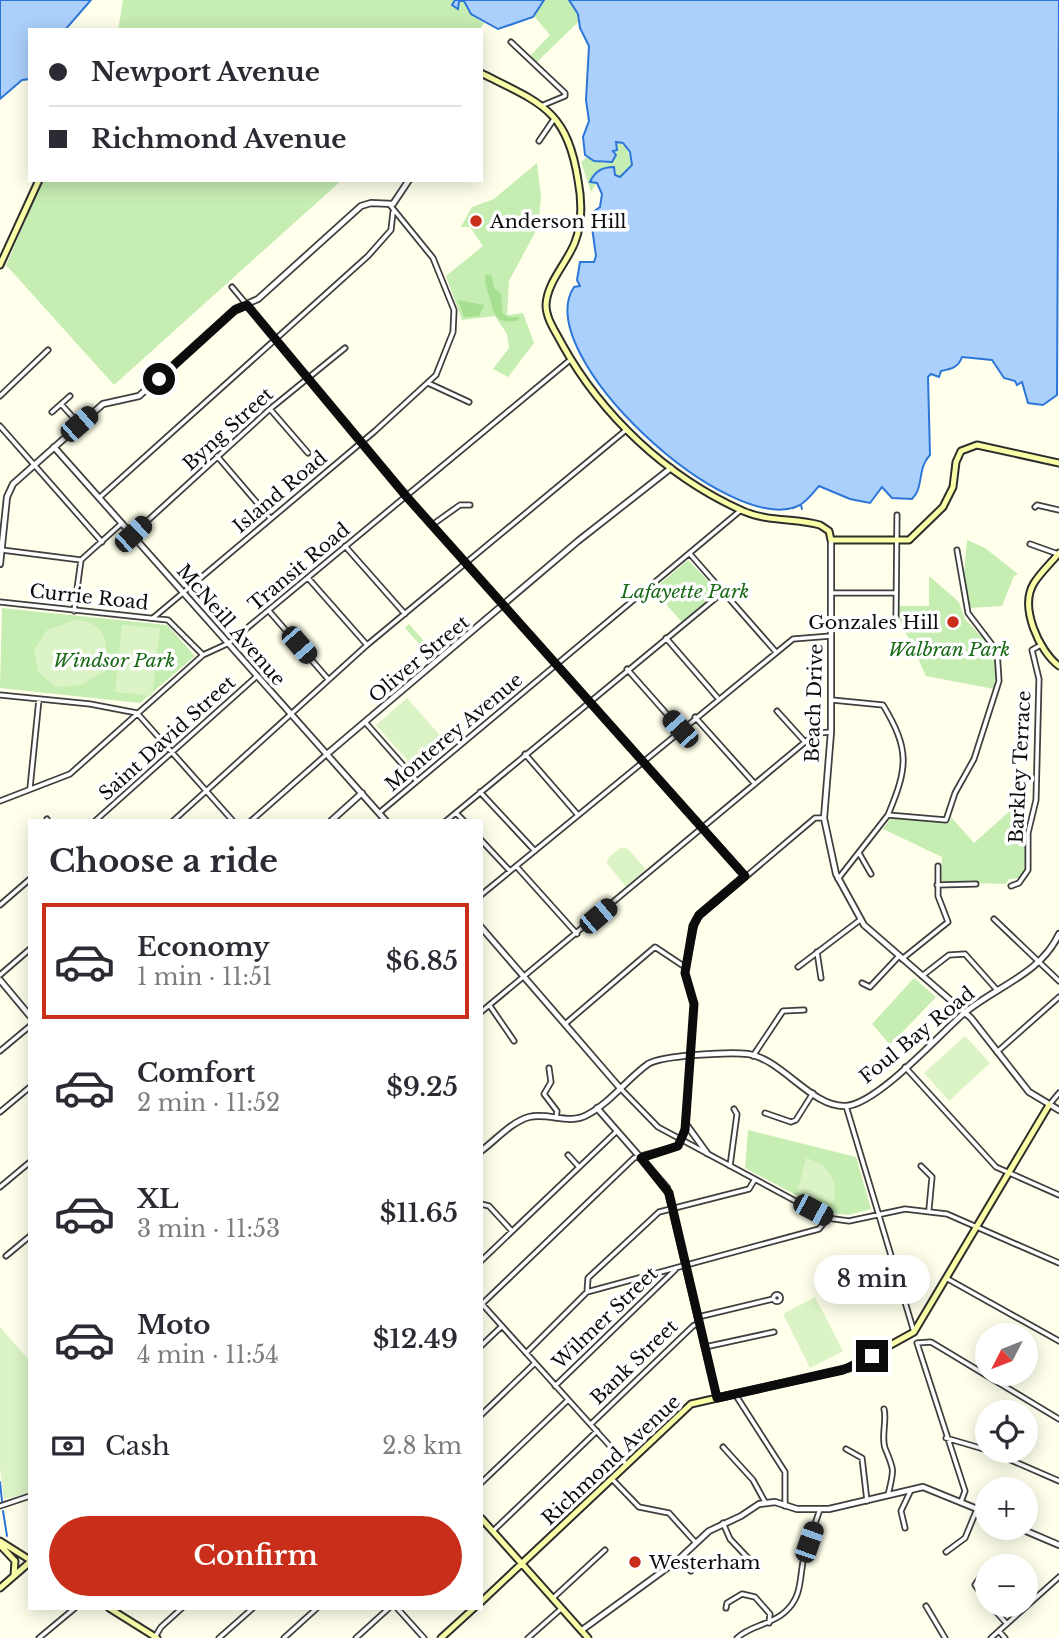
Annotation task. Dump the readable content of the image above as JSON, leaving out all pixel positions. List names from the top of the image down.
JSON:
{
  "streets": {
    "main road": ["Richmond Avenue"],
    "street": [
      "Byng Street",
      "Island Road",
      "Transit Road",
      "Currie Road",
      "McNeill Avenue",
      "Oliver Street",
      "Beach Drive",
      "Monterey Avenue",
      "Saint David Street",
      "Barkley Terrace",
      "Foul Bay Road",
      "Wilmer Street",
      "Bank Street"
    ]
  },
  "crossings": [
    ["Byng Street", "McNeill Avenue"],
    ["Island Road", "Currie Road"],
    ["Island Road", "McNeill Avenue"],
    ["Transit Road", "Currie Road"],
    ["Transit Road", "McNeill Avenue"],
    ["McNeill Avenue", "Oliver Street"],
    ["McNeill Avenue", "Monterey Avenue"],
    ["McNeill Avenue", "Saint David Street"],
    ["Beach Drive", "Foul Bay Road"]
  ],
  "parks": ["Lafayette Park", "Walbran Park", "Windsor Park"],
  "places": ["Anderson Hill", "Gonzales Hill", "Westerham"],
  "north": "bottom left",
  "page": {
    "banner": ["Newport Avenue", "Richmond Avenue"],
    "heading": "Choose a ride",
    "list": [
      {
        "name": "Economy",
        "note": "1 min · 11:51",
        "value": "$6.85"
      },
      {
        "name": "Comfort",
        "note": "2 min · 11:52",
        "value": "$9.25"
      },
      {
        "name": "XL",
        "note": "3 min · 11:53",
        "value": "$11.65"
      },
      {
        "name": "Moto",
        "note": "4 min · 11:54",
        "value": "$12.49"
      }
    ],
    "bubble": "8 min",
    "map_buttons": ["+", "−"],
    "pay": ["Cash", "2.8 km"],
    "buttons": "Confirm"
  }
}
